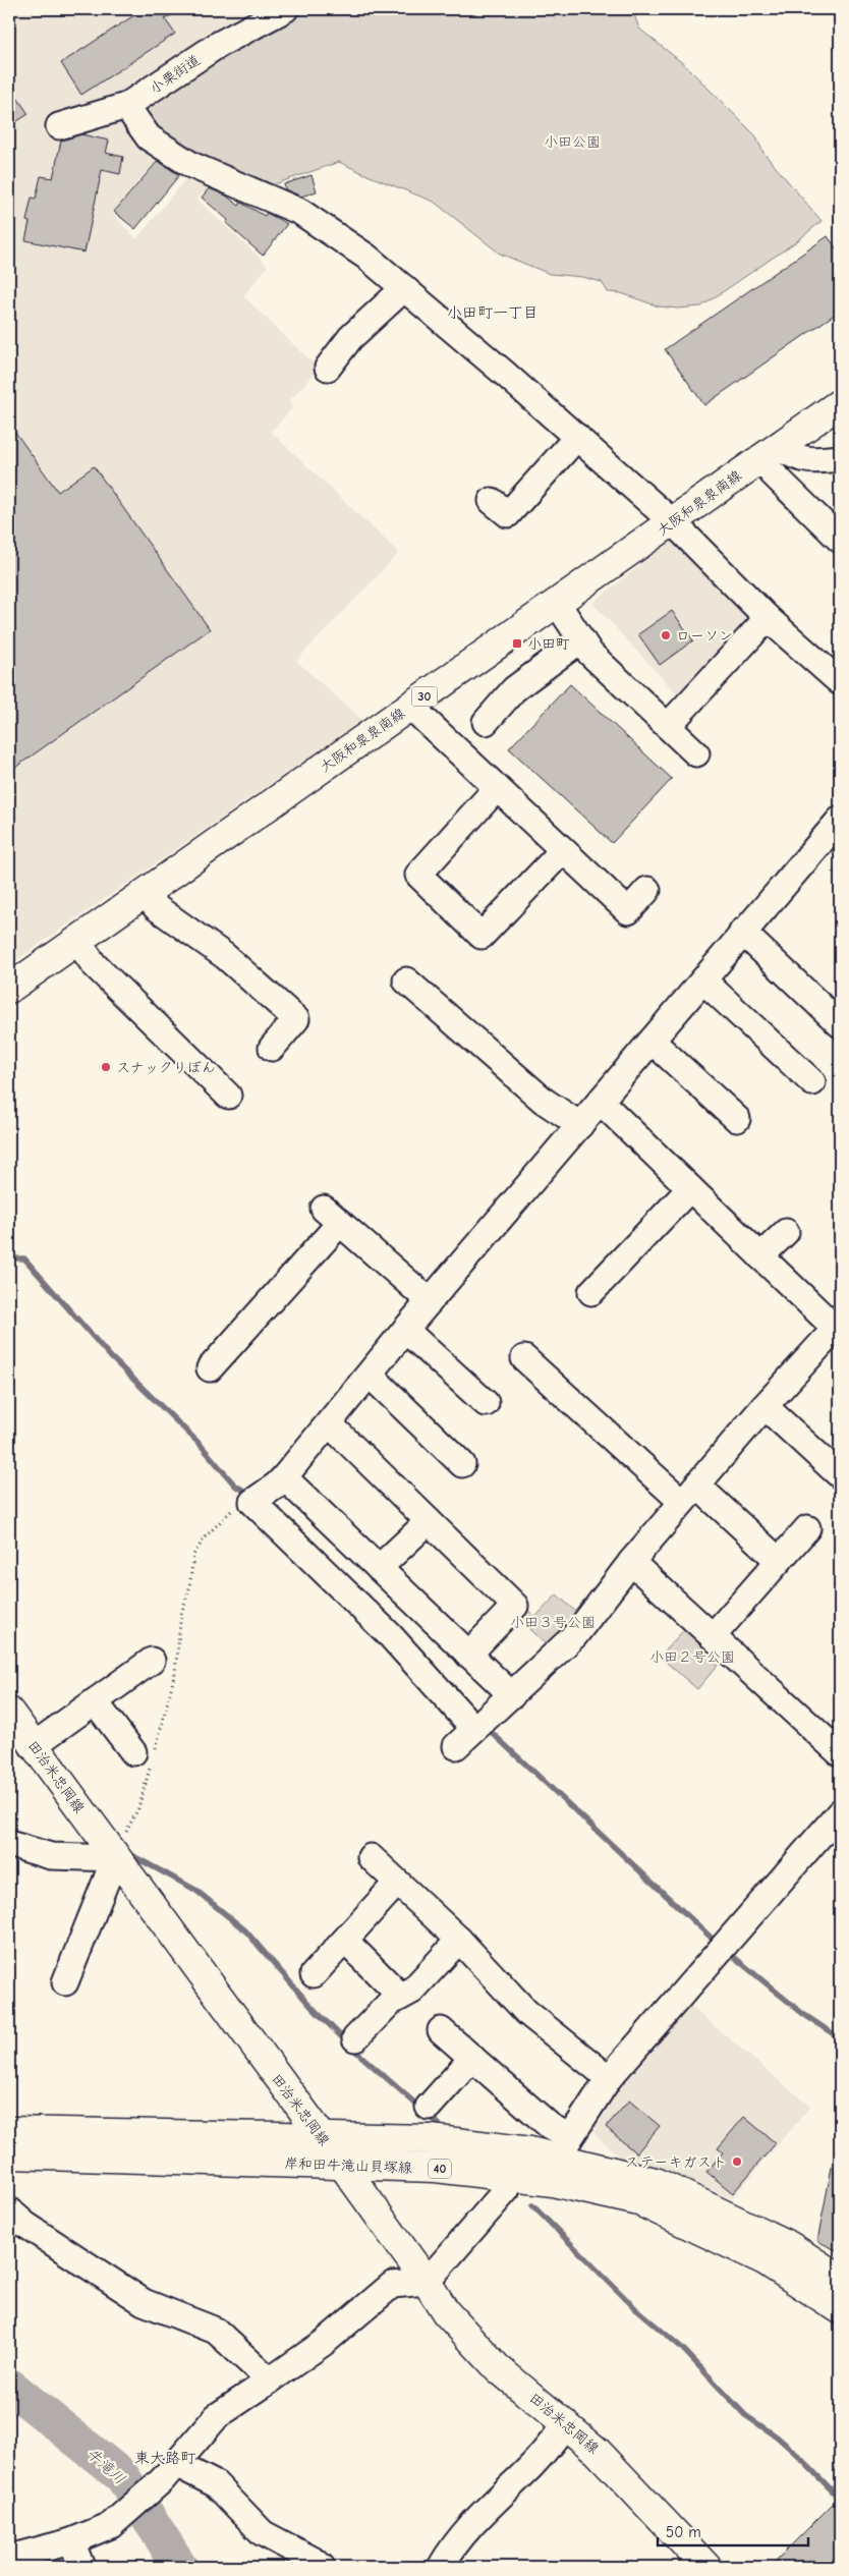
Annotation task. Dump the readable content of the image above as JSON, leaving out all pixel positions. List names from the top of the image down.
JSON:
{
  "streets": {
    "main road": [
      "大阪和泉泉南線",
      "30",
      "田治米忠岡線",
      "岸和田牛滝山貝塚線",
      "40"
    ],
    "street": ["小栗街道"]
  },
  "crossings": [
    ["田治米忠岡線", "岸和田牛滝山貝塚線"]
  ],
  "districts": ["小田町一丁目", "東大路町"],
  "water": ["牛滝川"],
  "parks": ["小田公園", "小田３号公園", "小田２号公園"],
  "places": {
    "other": ["ローソン", "スナックりぼん", "ステーキガスト"],
    "transit": ["小田町"]
  },
  "scale_bar": "50 m"
}
